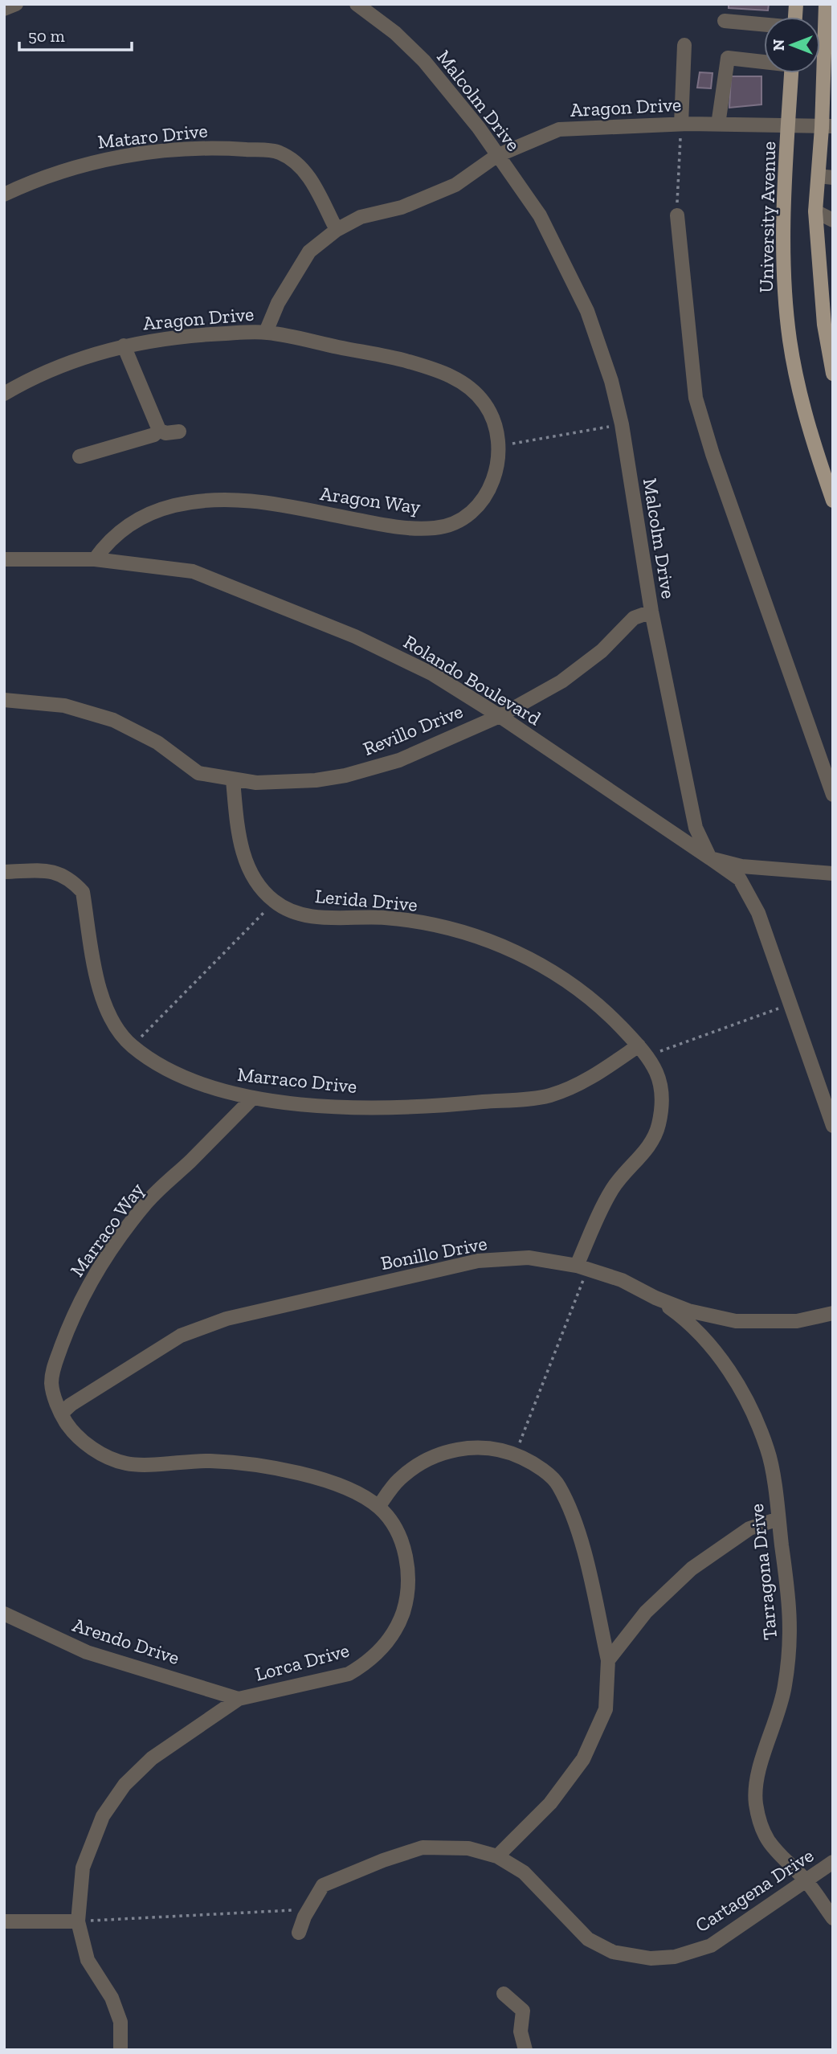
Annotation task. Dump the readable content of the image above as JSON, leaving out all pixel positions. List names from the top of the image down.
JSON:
{
  "streets": {
    "main road": ["University Avenue"],
    "street": [
      "Malcolm Drive",
      "Aragon Drive",
      "Mataro Drive",
      "Aragon Way",
      "Rolando Boulevard",
      "Revillo Drive",
      "Lerida Drive",
      "Marraco Drive",
      "Marraco Way",
      "Bonillo Drive",
      "Tarragona Drive",
      "Arendo Drive",
      "Lorca Drive",
      "Cartagena Drive"
    ]
  },
  "crossings": [
    ["Malcolm Drive", "Aragon Drive"],
    ["Malcolm Drive", "Rolando Boulevard"],
    ["Malcolm Drive", "Revillo Drive"],
    ["Aragon Drive", "Mataro Drive"],
    ["Aragon Drive", "University Avenue"],
    ["Aragon Drive", "Aragon Way"],
    ["Aragon Way", "Rolando Boulevard"],
    ["Rolando Boulevard", "Revillo Drive"],
    ["Revillo Drive", "Lerida Drive"],
    ["Lerida Drive", "Marraco Drive"],
    ["Lerida Drive", "Bonillo Drive"],
    ["Marraco Drive", "Marraco Way"],
    ["Marraco Way", "Bonillo Drive"],
    ["Marraco Way", "Lorca Drive"],
    ["Bonillo Drive", "Tarragona Drive"],
    ["Tarragona Drive", "Cartagena Drive"],
    ["Arendo Drive", "Lorca Drive"]
  ],
  "scale_bar": "50 m",
  "north": "left"
}
